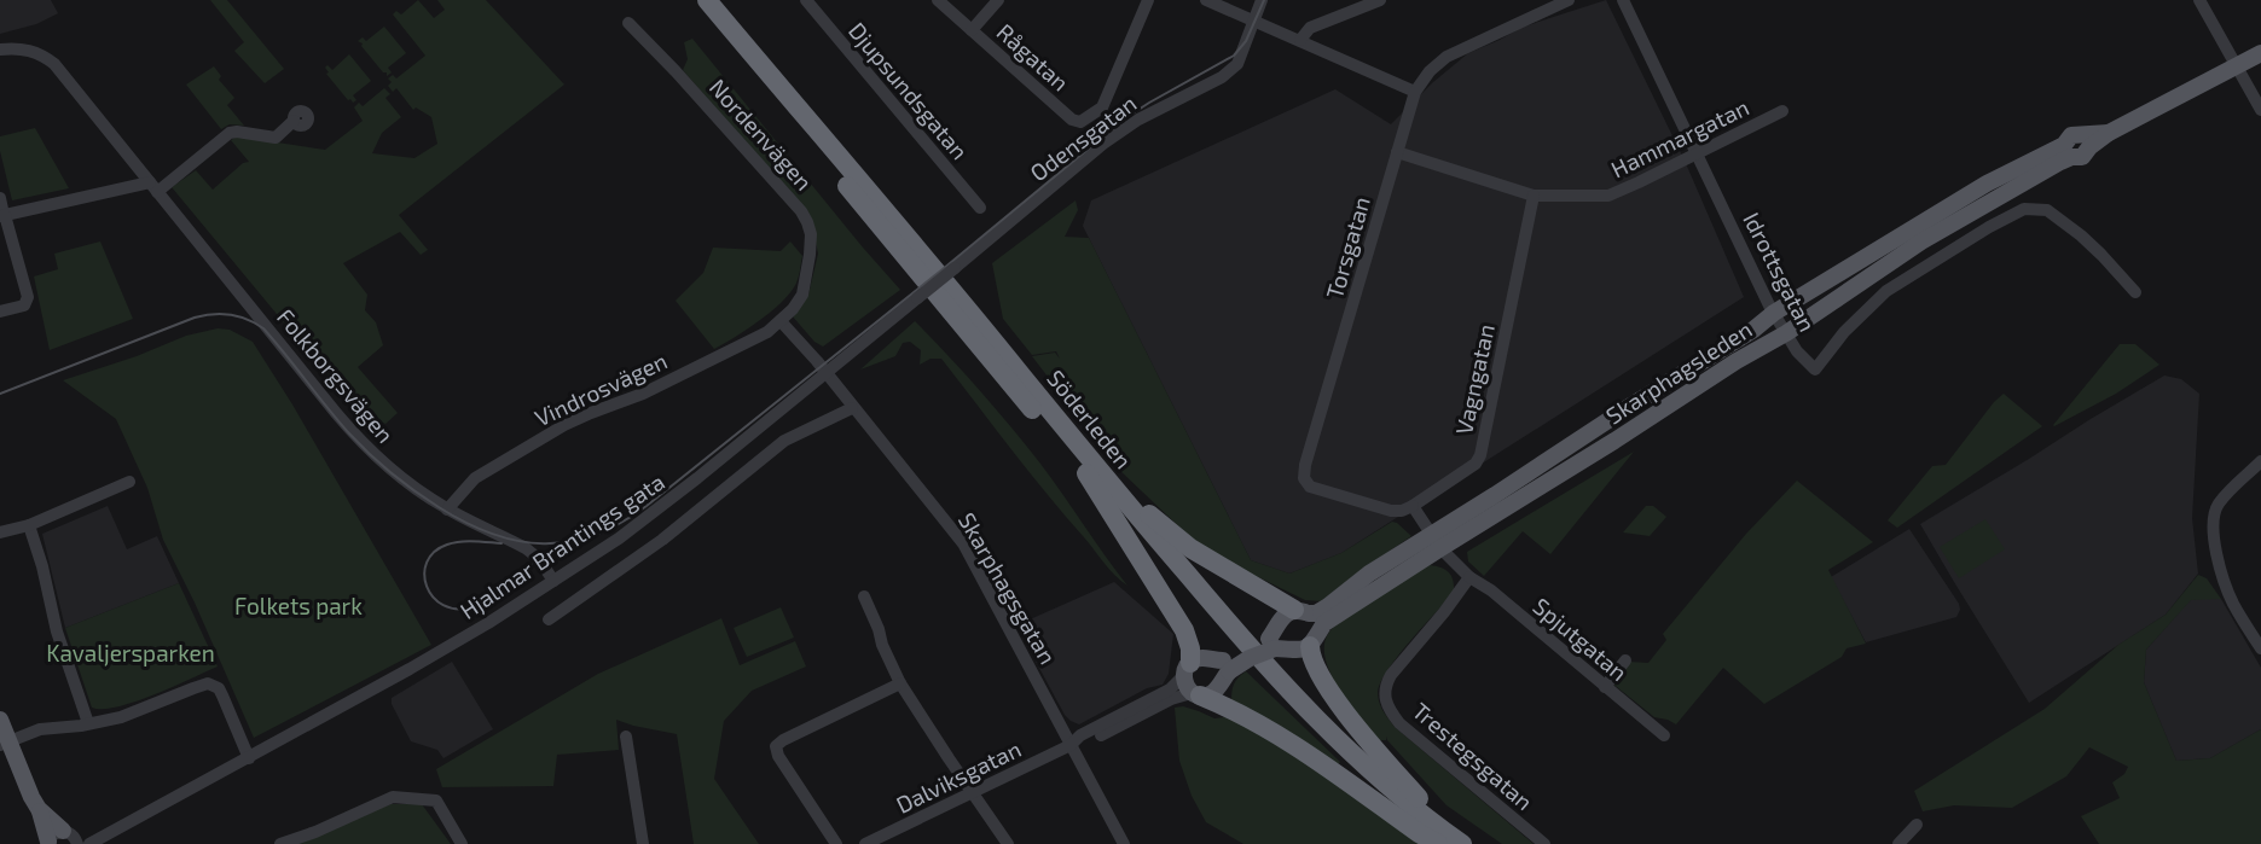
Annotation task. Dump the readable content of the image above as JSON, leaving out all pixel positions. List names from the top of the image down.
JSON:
{
  "streets": {
    "highway": ["Söderleden"],
    "main road": ["Skarphagsleden"],
    "street": [
      "Rågatan",
      "Djupsundsgatan",
      "Nordenvägen",
      "Odensgatan",
      "Hammargatan",
      "Torsgatan",
      "Idrottsgatan",
      "Folkborgsvägen",
      "Vagngatan",
      "Vindrosvägen",
      "Hjalmar Brantings gata",
      "Skarphagsgatan",
      "Spjutgatan",
      "Trestegsgatan",
      "Dalviksgatan"
    ]
  },
  "crossings": [
    ["Nordenvägen", "Vindrosvägen"],
    ["Odensgatan", "Hjalmar Brantings gata"],
    ["Hammargatan", "Torsgatan"],
    ["Hammargatan", "Idrottsgatan"],
    ["Hammargatan", "Vagngatan"],
    ["Torsgatan", "Vagngatan"],
    ["Idrottsgatan", "Skarphagsleden"],
    ["Folkborgsvägen", "Vindrosvägen"],
    ["Folkborgsvägen", "Hjalmar Brantings gata"],
    ["Hjalmar Brantings gata", "Skarphagsgatan"],
    ["Skarphagsgatan", "Dalviksgatan"],
    ["Spjutgatan", "Trestegsgatan"]
  ],
  "parks": ["Folkets park", "Kavaljersparken"]
}
